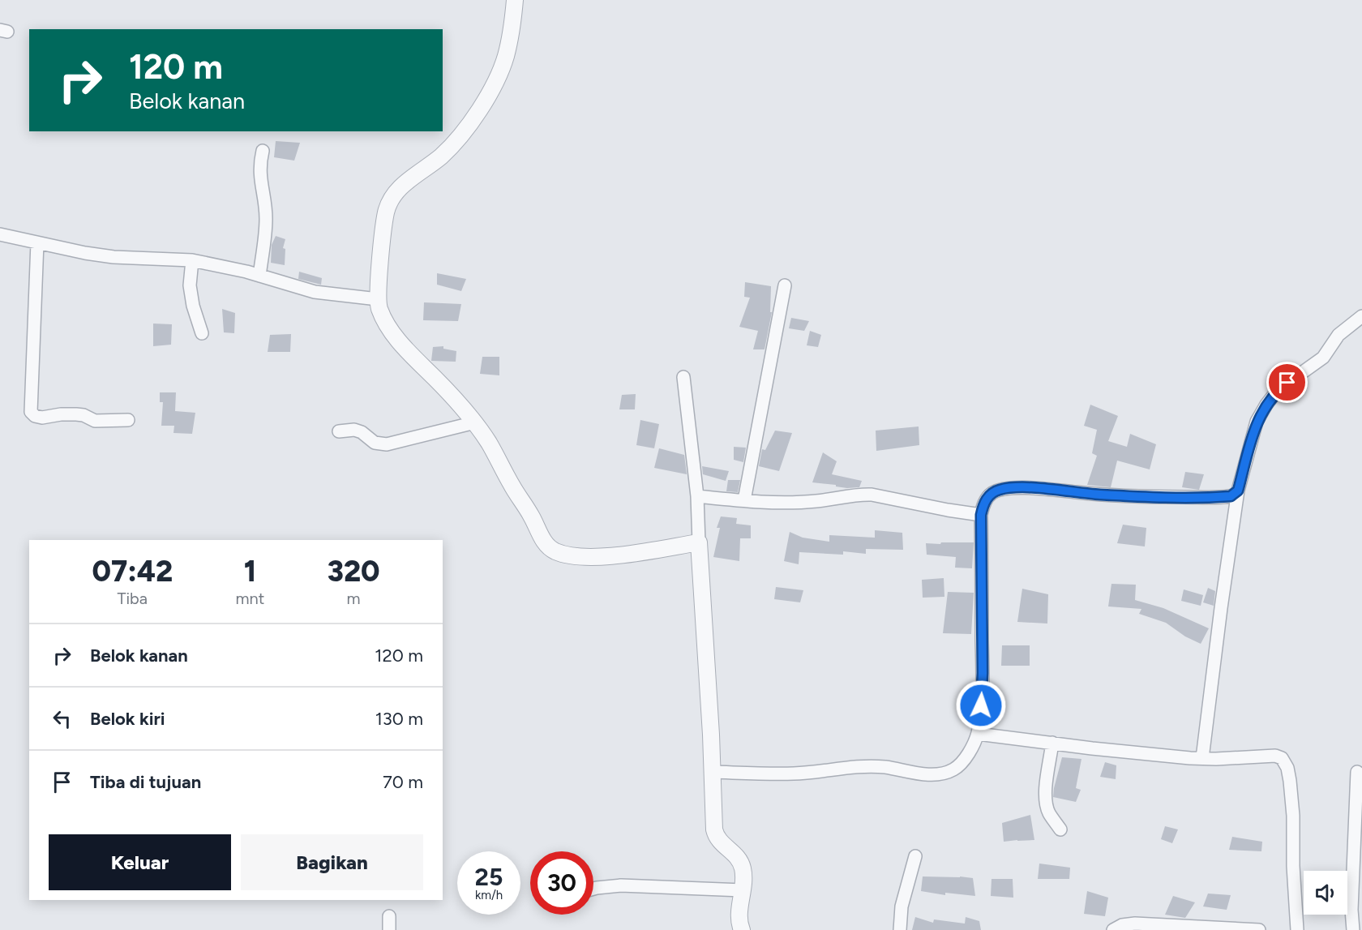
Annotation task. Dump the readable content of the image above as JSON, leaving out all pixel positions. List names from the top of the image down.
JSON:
{
  "page": {
    "turn": ["120 m", "Belok kanan"],
    "eta": [
      "07:42",
      "Tiba",
      "1",
      "mnt",
      "320",
      "m"
    ],
    "list": [
      {
        "name": "Belok kanan",
        "value": "120 m"
      },
      {
        "name": "Belok kiri",
        "value": "130 m"
      },
      {
        "name": "Tiba di tujuan",
        "value": "70 m"
      }
    ],
    "buttons": ["Keluar", "Bagikan"],
    "speed": "25 km/h",
    "limit": "30"
  }
}
